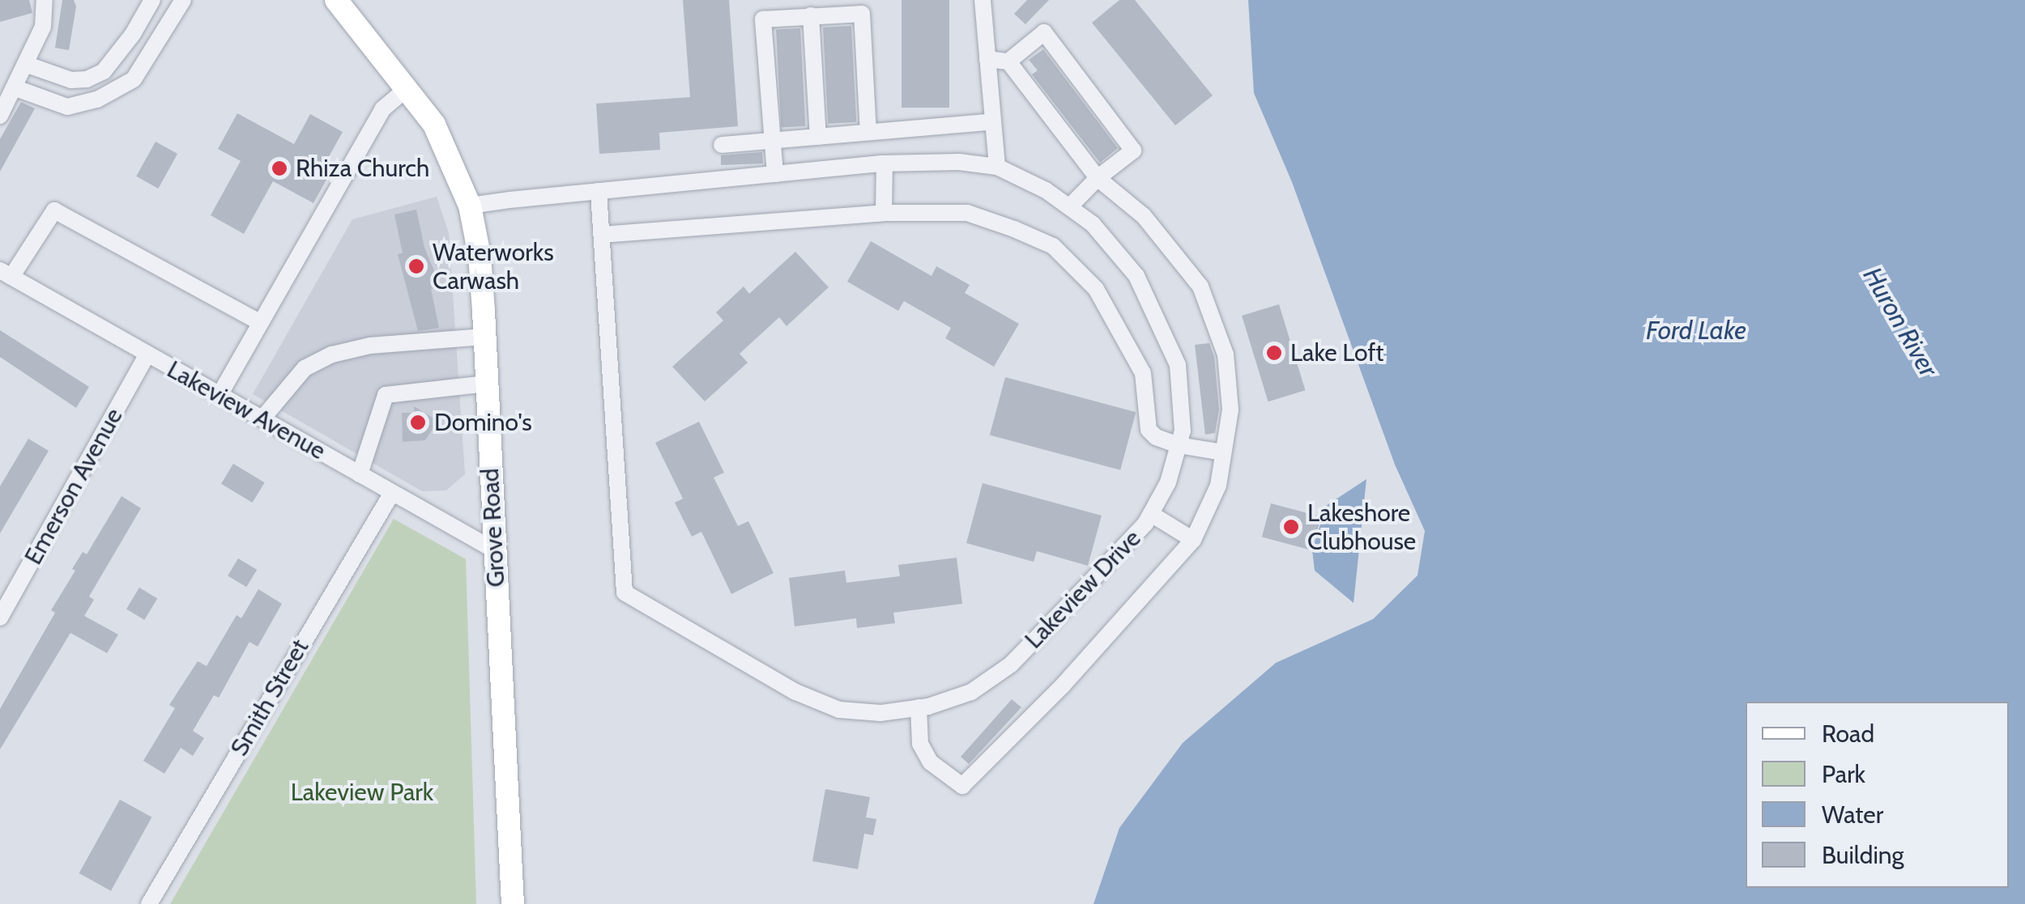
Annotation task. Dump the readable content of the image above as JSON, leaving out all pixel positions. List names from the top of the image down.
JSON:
{
  "streets": {
    "main road": ["Grove Road"],
    "street": [
      "Lakeview Avenue",
      "Emerson Avenue",
      "Lakeview Drive",
      "Smith Street"
    ]
  },
  "crossings": [
    ["Lakeview Avenue", "Emerson Avenue"],
    ["Lakeview Avenue", "Grove Road"],
    ["Lakeview Avenue", "Smith Street"]
  ],
  "water": ["Huron River", "Ford Lake"],
  "parks": ["Lakeview Park"],
  "places": [
    "Rhiza Church",
    "Waterworks Carwash",
    "Lake Loft",
    "Domino's",
    "Lakeshore Clubhouse"
  ],
  "legend": [
    "Road",
    "Park",
    "Water",
    "Building"
  ]
}
